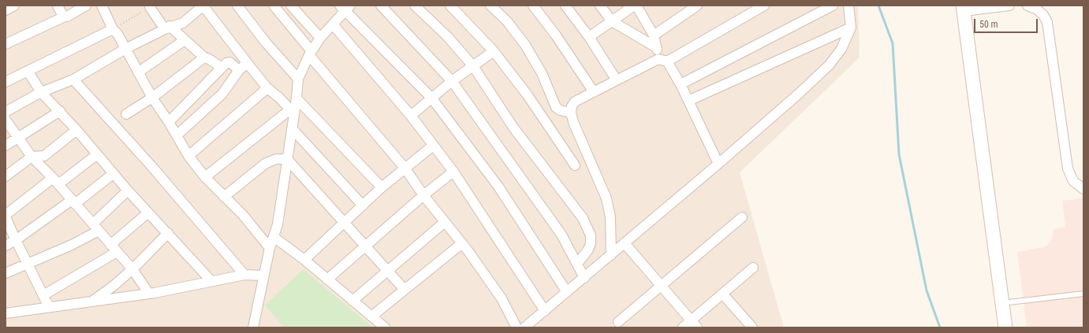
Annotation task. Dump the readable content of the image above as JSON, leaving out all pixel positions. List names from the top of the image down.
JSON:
{
  "scale_bar": "50 m"
}
